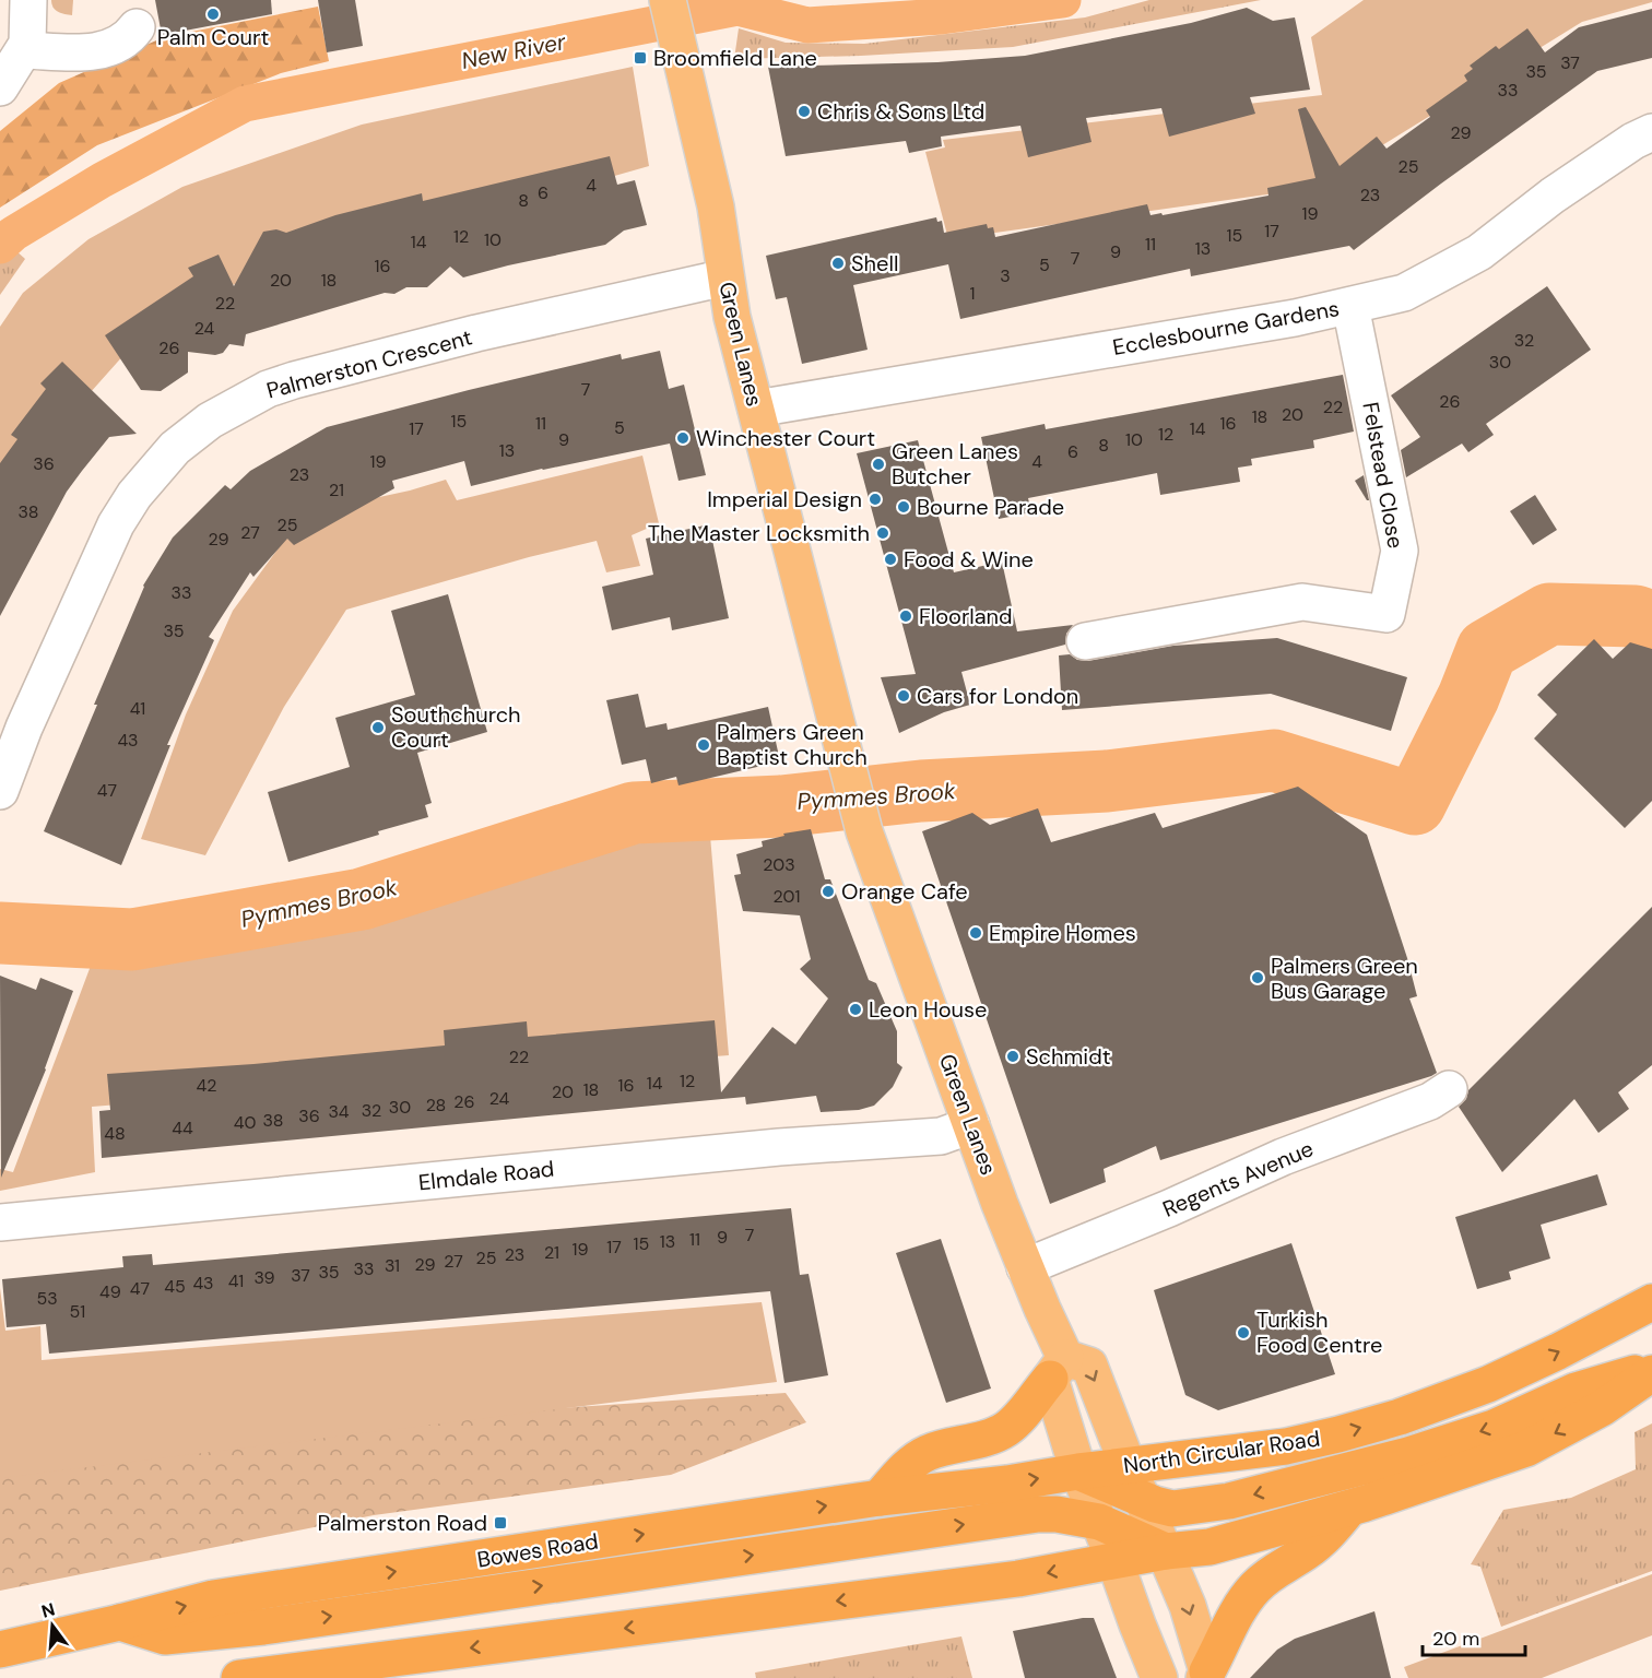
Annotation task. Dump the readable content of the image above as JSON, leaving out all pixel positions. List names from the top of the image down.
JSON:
{
  "streets": {
    "highway": ["North Circular Road", "Bowes Road"],
    "main road": ["Green Lanes"],
    "street": [
      "Ecclesbourne Gardens",
      "Palmerston Crescent",
      "Felstead Close",
      "Elmdale Road",
      "Regents Avenue"
    ]
  },
  "crossings": [
    ["Ecclesbourne Gardens", "Green Lanes"],
    ["Ecclesbourne Gardens", "Felstead Close"],
    ["Green Lanes", "Palmerston Crescent"],
    ["Green Lanes", "Elmdale Road"],
    ["Green Lanes", "Regents Avenue"],
    ["Green Lanes", "North Circular Road"],
    ["Green Lanes", "Bowes Road"],
    ["North Circular Road", "Bowes Road"]
  ],
  "water": ["New River", "Pymmes Brook"],
  "places": {
    "other": [
      "Palm Court",
      "Chris & Sons Ltd",
      "Shell",
      "Winchester Court",
      "Green Lanes Butcher",
      "Imperial Design",
      "Bourne Parade",
      "The Master Locksmith",
      "Food & Wine",
      "Floorland",
      "Cars for London",
      "Southchurch Court",
      "Palmers Green Baptist Church",
      "Orange Cafe",
      "Empire Homes",
      "Palmers Green Bus Garage",
      "Leon House",
      "Schmidt",
      "Turkish Food Centre"
    ],
    "transit": ["Broomfield Lane", "Palmerston Road"]
  },
  "house_numbers": [
    "37",
    "35",
    "33",
    "29",
    "25",
    "4",
    "6",
    "23",
    "8",
    "19",
    "17",
    "15",
    "12",
    "10",
    "14",
    "11",
    "13",
    "9",
    "7",
    "5",
    "16",
    "3",
    "20",
    "18",
    "1",
    "22",
    "24",
    "32",
    "26",
    "30",
    "7",
    "26",
    "22",
    "20",
    "18",
    "15",
    "11",
    "16",
    "5",
    "17",
    "14",
    "12",
    "9",
    "10",
    "8",
    "13",
    "6",
    "19",
    "4",
    "36",
    "23",
    "21",
    "38",
    "25",
    "27",
    "29",
    "33",
    "35",
    "41",
    "43",
    "47",
    "203",
    "201",
    "22",
    "12",
    "14",
    "42",
    "16",
    "18",
    "20",
    "24",
    "26",
    "28",
    "30",
    "32",
    "34",
    "36",
    "38",
    "40",
    "44",
    "48",
    "7",
    "9",
    "11",
    "13",
    "15",
    "17",
    "19",
    "21",
    "23",
    "25",
    "27",
    "29",
    "31",
    "33",
    "35",
    "37",
    "39",
    "41",
    "43",
    "45",
    "47",
    "49",
    "53",
    "51"
  ],
  "scale_bar": "20 m",
  "north": "top"
}
